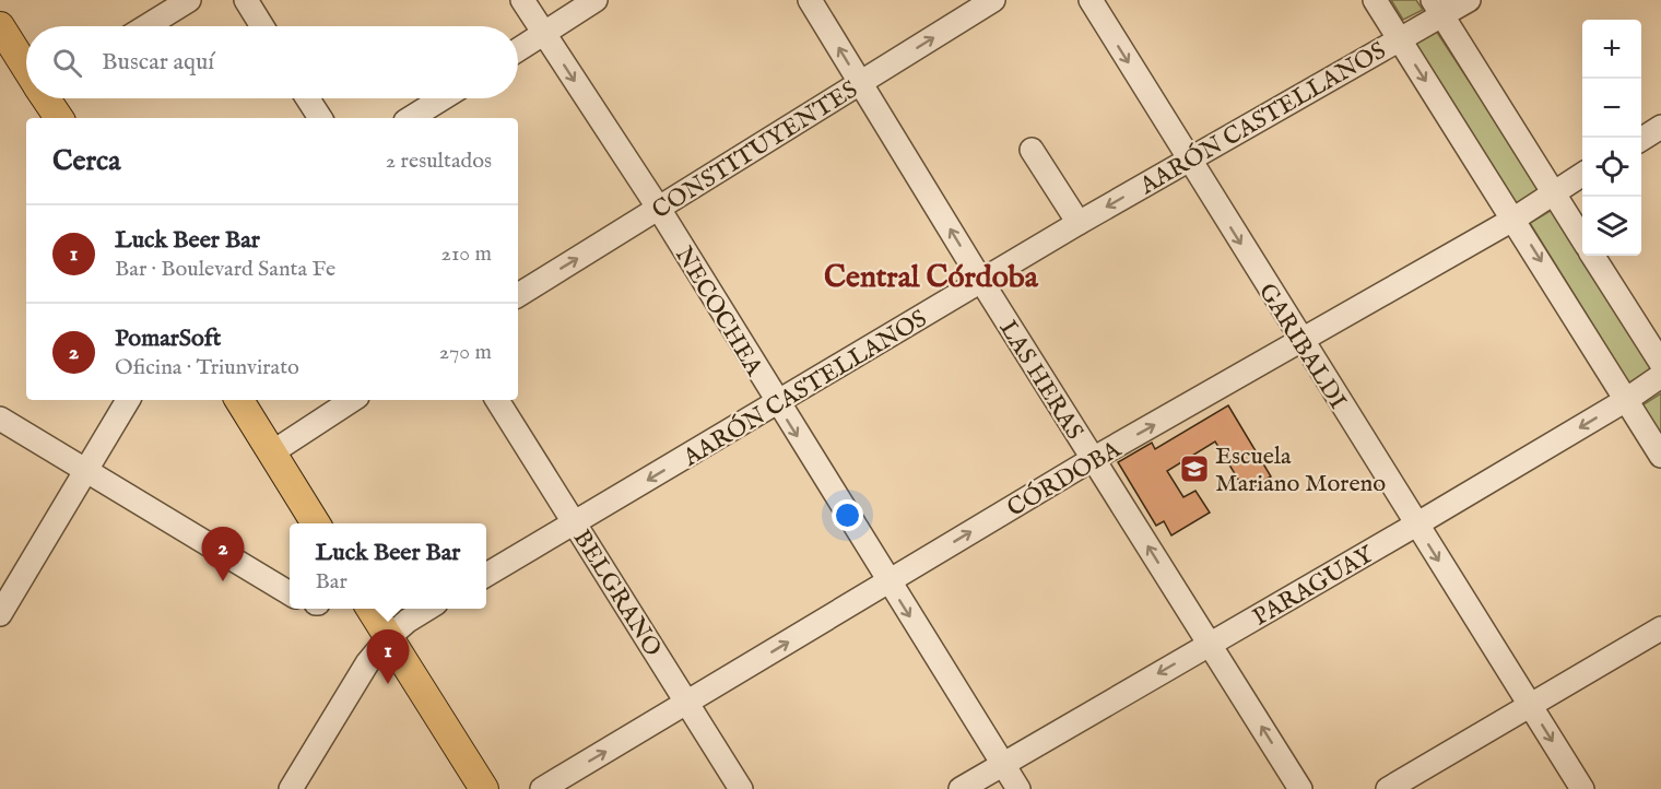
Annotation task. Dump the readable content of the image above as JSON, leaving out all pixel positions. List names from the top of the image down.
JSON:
{
  "streets": {
    "street": [
      "AARÓN CASTELLANOS",
      "CONSTITUYENTES",
      "NECOCHEA",
      "GARIBALDI",
      "LAS HERAS",
      "CÓRDOBA",
      "PARAGUAY",
      "BELGRANO"
    ]
  },
  "crossings": [
    ["AARÓN CASTELLANOS", "NECOCHEA"],
    ["AARÓN CASTELLANOS", "GARIBALDI"],
    ["AARÓN CASTELLANOS", "LAS HERAS"],
    ["AARÓN CASTELLANOS", "BELGRANO"],
    ["CONSTITUYENTES", "NECOCHEA"],
    ["CONSTITUYENTES", "LAS HERAS"],
    ["NECOCHEA", "CÓRDOBA"],
    ["NECOCHEA", "PARAGUAY"],
    ["GARIBALDI", "CÓRDOBA"],
    ["GARIBALDI", "PARAGUAY"],
    ["LAS HERAS", "CÓRDOBA"],
    ["LAS HERAS", "PARAGUAY"],
    ["CÓRDOBA", "BELGRANO"]
  ],
  "one_way": [
    "CONSTITUYENTES",
    "NECOCHEA",
    "GARIBALDI",
    "LAS HERAS",
    "CÓRDOBA",
    "PARAGUAY"
  ],
  "districts": ["Central Córdoba"],
  "places": {
    "school or university": ["Escuela Mariano Moreno"]
  },
  "page": {
    "map_buttons": ["+", "−"],
    "search": "Buscar aquí",
    "heading": ["Cerca", "2 resultados"],
    "list": [
      {
        "mark": "1",
        "name": "Luck Beer Bar",
        "note": "Bar · Boulevard Santa Fe",
        "value": "210 m"
      },
      {
        "mark": "2",
        "name": "PomarSoft",
        "note": "Oficina · Triunvirato",
        "value": "270 m"
      }
    ],
    "popup": ["Luck Beer Bar", "Bar"],
    "pins": ["2", "1"]
  }
}
